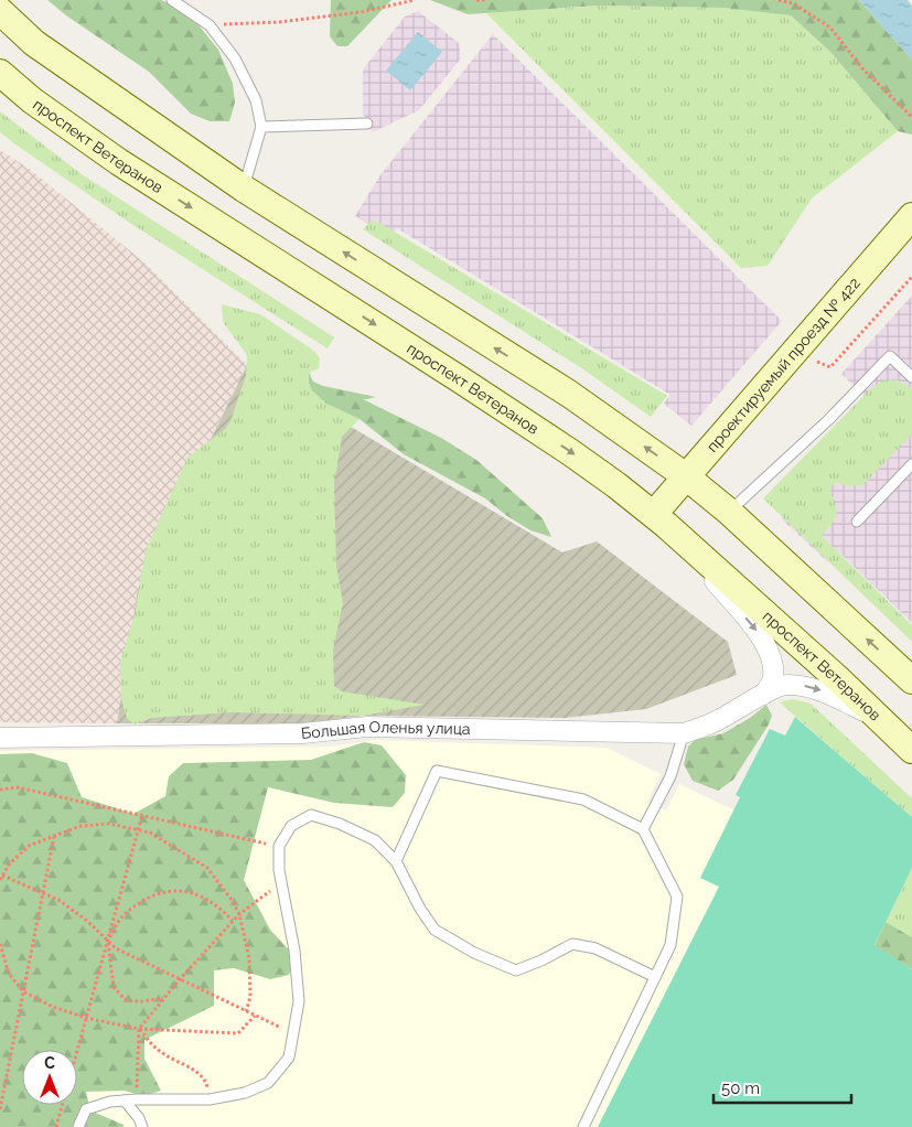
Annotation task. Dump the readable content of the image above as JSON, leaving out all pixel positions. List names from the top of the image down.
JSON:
{
  "streets": {
    "main road": ["проспект Ветеранов", "проектируемый проезд № 422"],
    "street": ["Большая Оленья улица"]
  },
  "crossings": [
    ["проспект Ветеранов", "проектируемый проезд № 422"],
    ["проспект Ветеранов", "Большая Оленья улица"]
  ],
  "scale_bar": "50 m",
  "north": "top"
}
